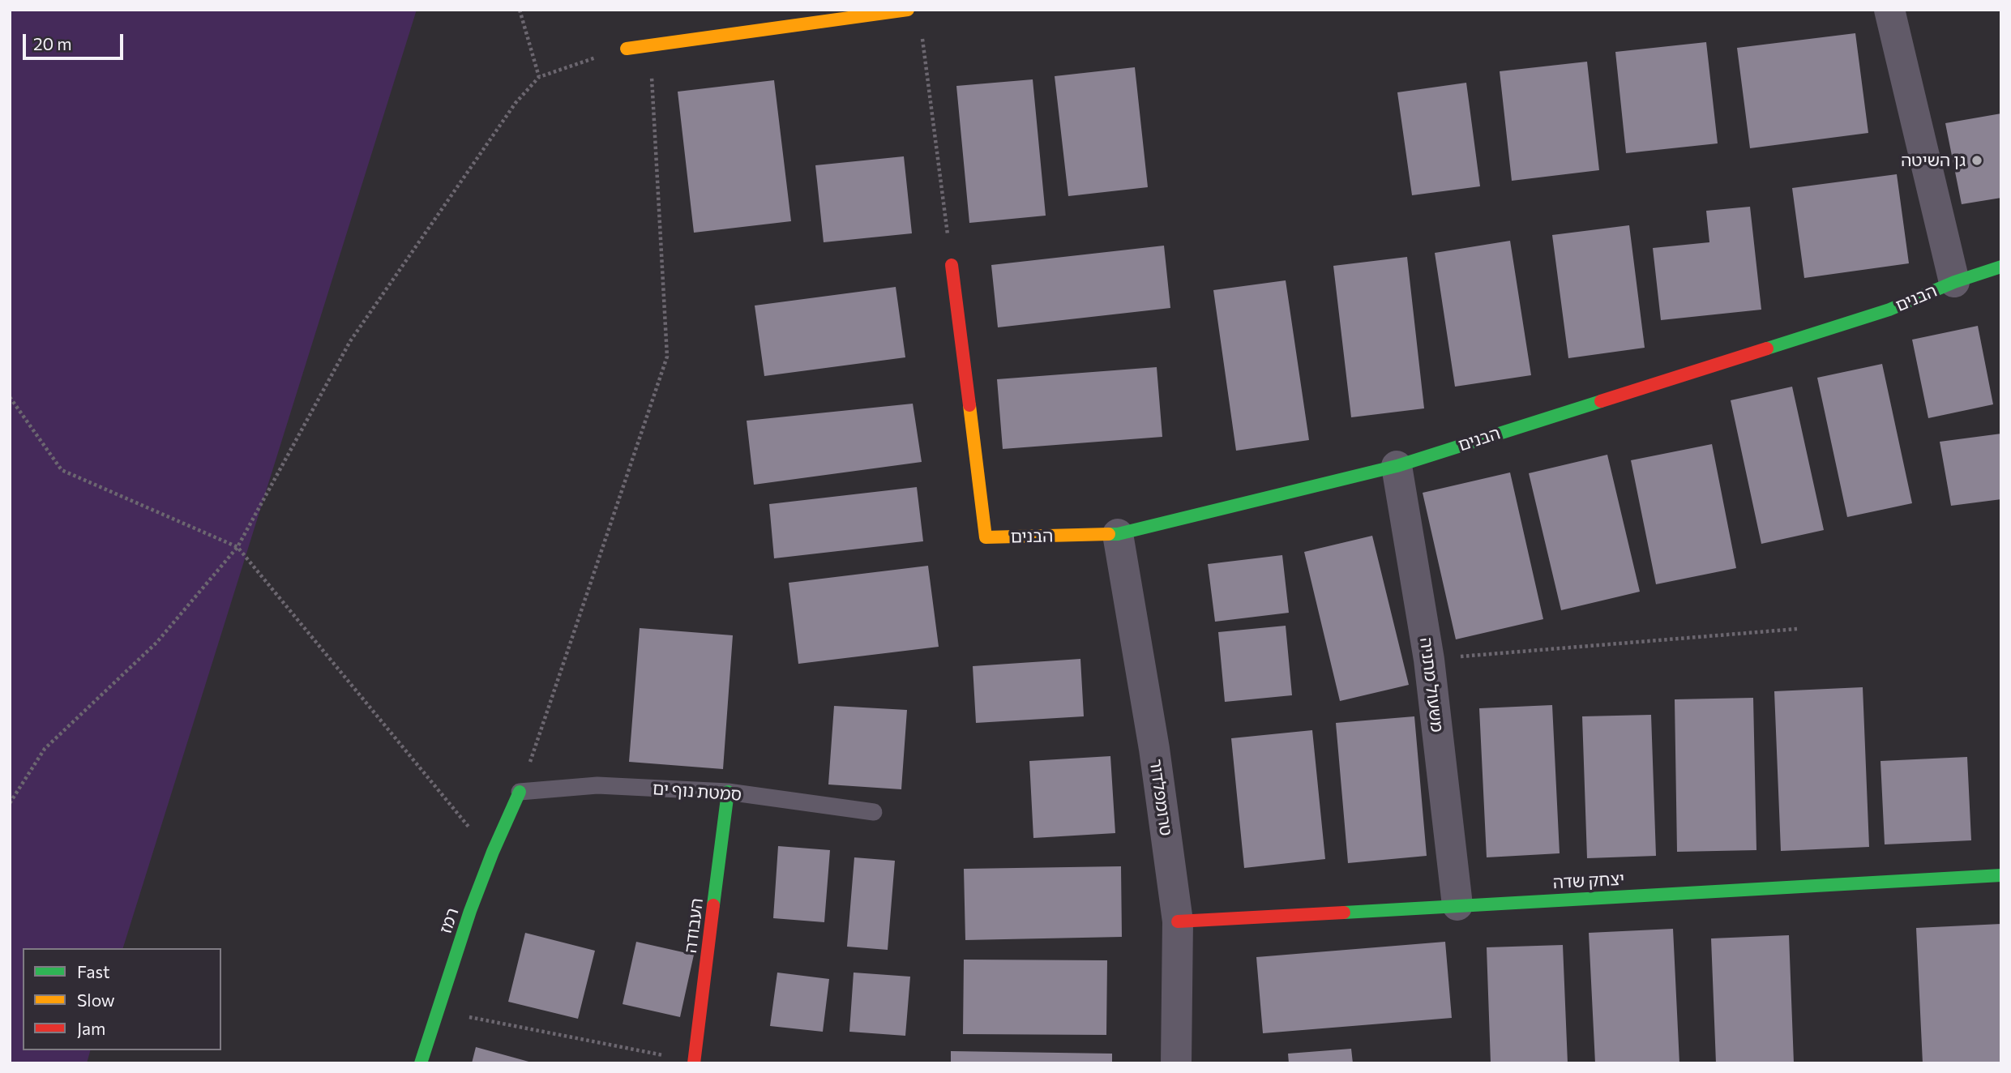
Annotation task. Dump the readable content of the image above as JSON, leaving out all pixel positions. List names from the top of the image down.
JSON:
{
  "streets": {
    "street": [
      "הבנים",
      "משעול מתניה",
      "טרומפלדור",
      "יצחק שדה",
      "רמז",
      "העבודה"
    ],
    "lane": ["סמטת נוף ים"]
  },
  "crossings": [
    ["הבנים", "משעול מתניה"],
    ["הבנים", "טרומפלדור"],
    ["משעול מתניה", "יצחק שדה"],
    ["סמטת נוף ים", "רמז"],
    ["סמטת נוף ים", "העבודה"],
    ["טרומפלדור", "יצחק שדה"]
  ],
  "places": ["גן השיטה"],
  "legend": ["Fast", "Slow", "Jam"],
  "scale_bar": "20 m"
}
